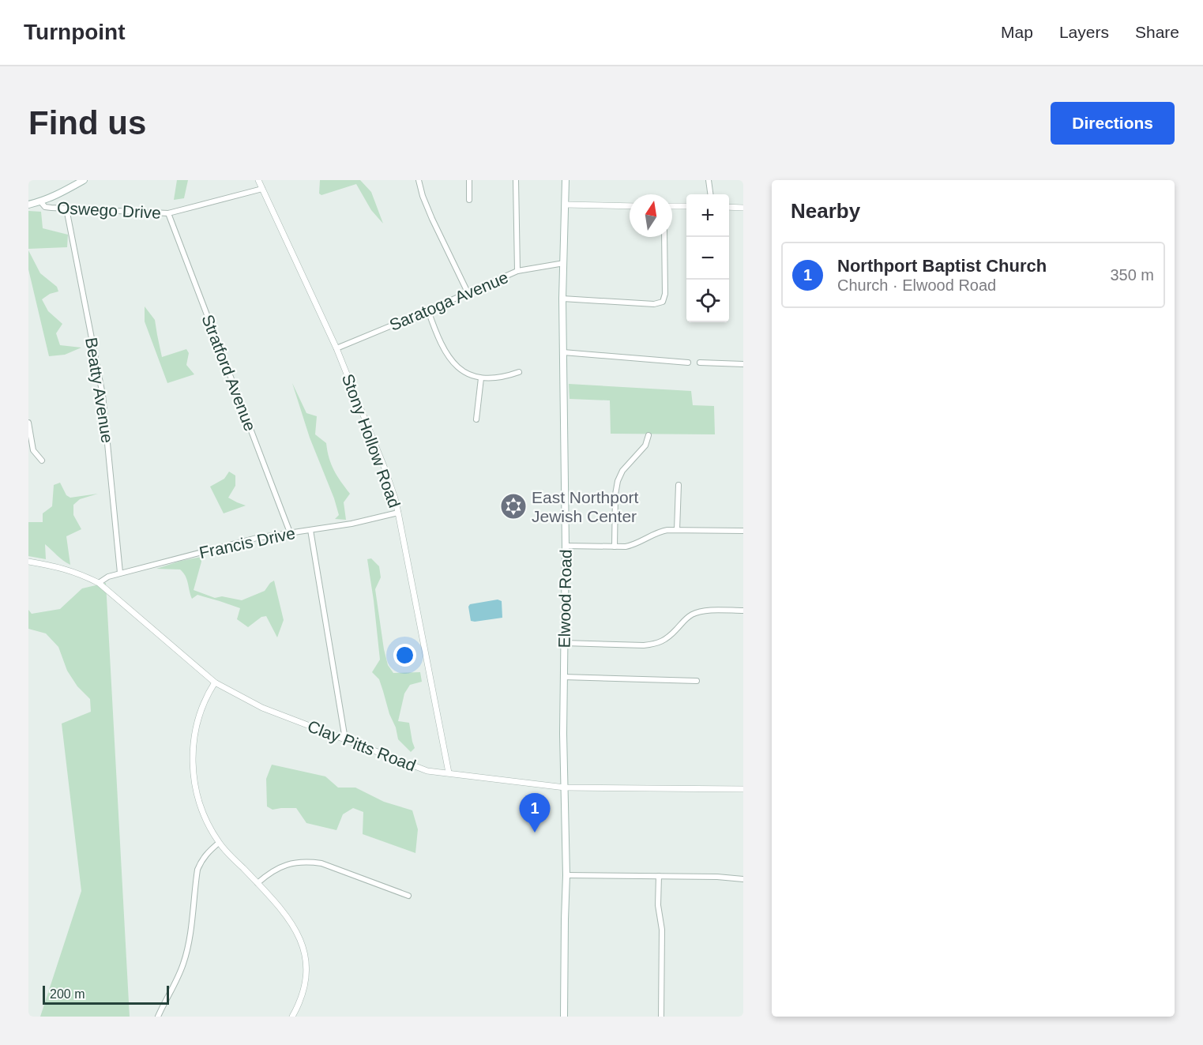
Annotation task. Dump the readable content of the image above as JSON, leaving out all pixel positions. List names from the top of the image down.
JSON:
{
  "streets": {
    "main road": ["Elwood Road"],
    "street": [
      "Oswego Drive",
      "Saratoga Avenue",
      "Stratford Avenue",
      "Beatty Avenue",
      "Stony Hollow Road",
      "Francis Drive",
      "Clay Pitts Road"
    ]
  },
  "crossings": [
    ["Oswego Drive", "Stratford Avenue"],
    ["Oswego Drive", "Beatty Avenue"],
    ["Oswego Drive", "Stony Hollow Road"],
    ["Saratoga Avenue", "Stony Hollow Road"],
    ["Saratoga Avenue", "Elwood Road"],
    ["Stratford Avenue", "Francis Drive"],
    ["Beatty Avenue", "Francis Drive"],
    ["Stony Hollow Road", "Francis Drive"],
    ["Stony Hollow Road", "Clay Pitts Road"],
    ["Francis Drive", "Clay Pitts Road"],
    ["Elwood Road", "Clay Pitts Road"]
  ],
  "places": {
    "synagogue": ["East Northport Jewish Center"]
  },
  "scale_bar": "200 m",
  "north": "top",
  "page": {
    "header": "Turnpoint",
    "nav": ["Map", "Layers", "Share"],
    "buttons": "Directions",
    "title": "Find us",
    "heading": "Nearby",
    "map_buttons": ["+", "−"],
    "list": [
      {
        "mark": "1",
        "name": "Northport Baptist Church",
        "note": "Church · Elwood Road",
        "value": "350 m"
      }
    ],
    "pins": "1",
    "scale": "200 m"
  }
}
